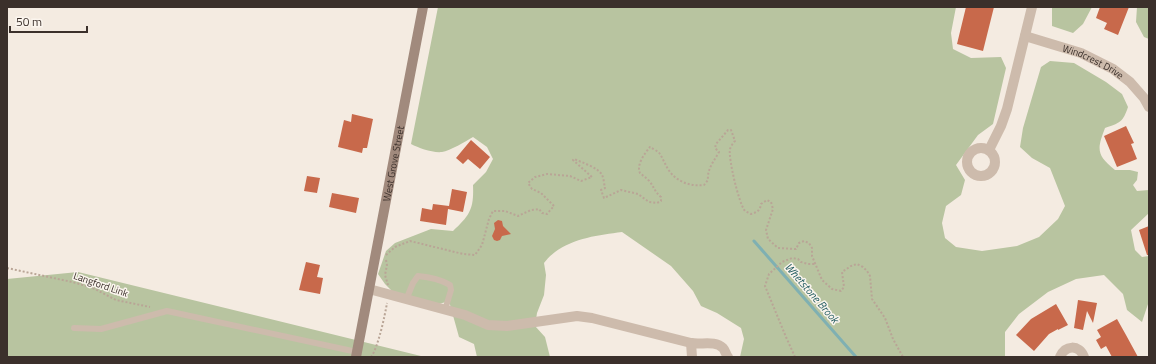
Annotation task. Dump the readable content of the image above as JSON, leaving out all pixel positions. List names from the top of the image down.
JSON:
{
  "streets": {
    "main road": ["West Grove Street"],
    "street": ["Windcrest Drive"],
    "path": ["Langford Link"]
  },
  "water": ["Whetstone Brook"],
  "scale_bar": "50 m"
}
